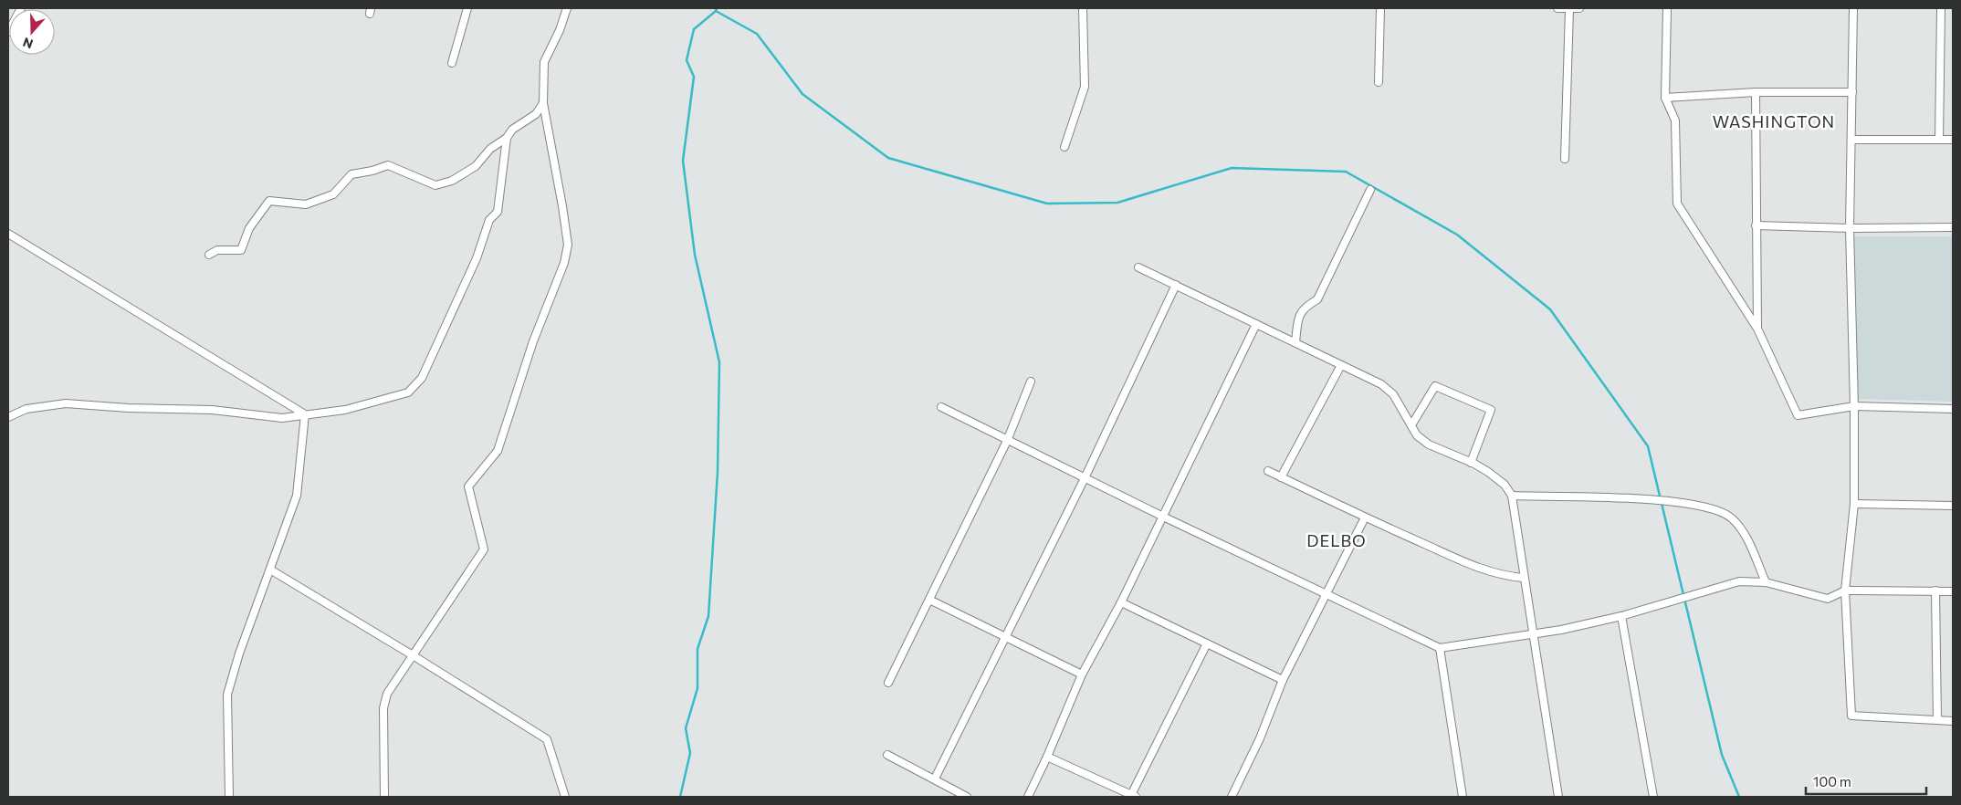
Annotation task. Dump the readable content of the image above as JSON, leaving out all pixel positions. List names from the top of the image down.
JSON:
{
  "districts": ["WASHINGTON", "DELBO"],
  "scale_bar": "100 m",
  "north": "bottom"
}
